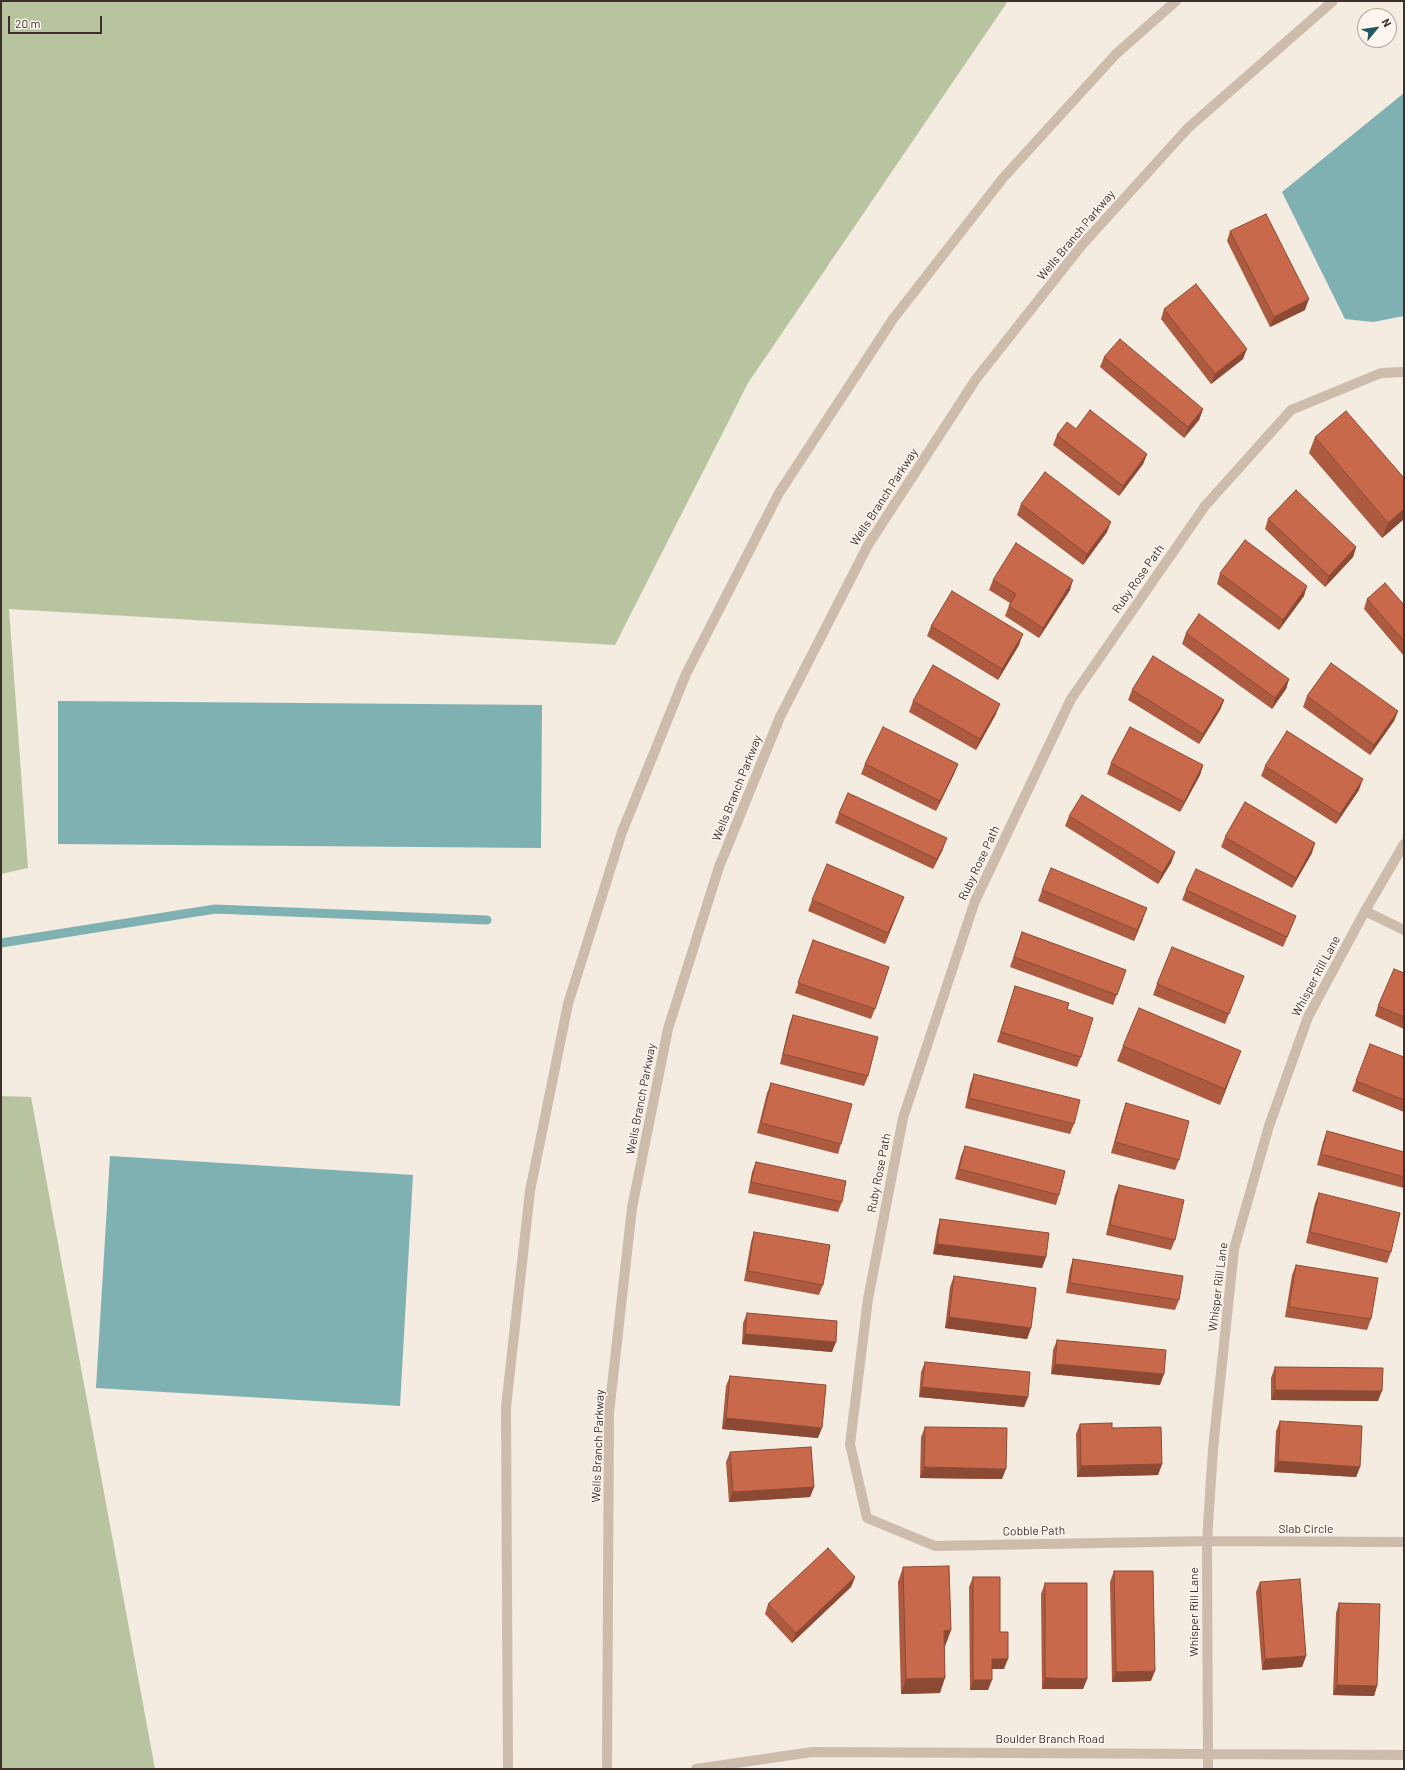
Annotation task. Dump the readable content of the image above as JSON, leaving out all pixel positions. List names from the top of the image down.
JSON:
{
  "streets": {
    "street": [
      "Wells Branch Parkway",
      "Ruby Rose Path",
      "Whisper Rill Lane",
      "Slab Circle",
      "Cobble Path",
      "Boulder Branch Road"
    ]
  },
  "crossings": [
    ["Ruby Rose Path", "Cobble Path"],
    ["Whisper Rill Lane", "Slab Circle"],
    ["Whisper Rill Lane", "Cobble Path"],
    ["Whisper Rill Lane", "Boulder Branch Road"],
    ["Slab Circle", "Cobble Path"]
  ],
  "scale_bar": "20 m",
  "north": "top right"
}
